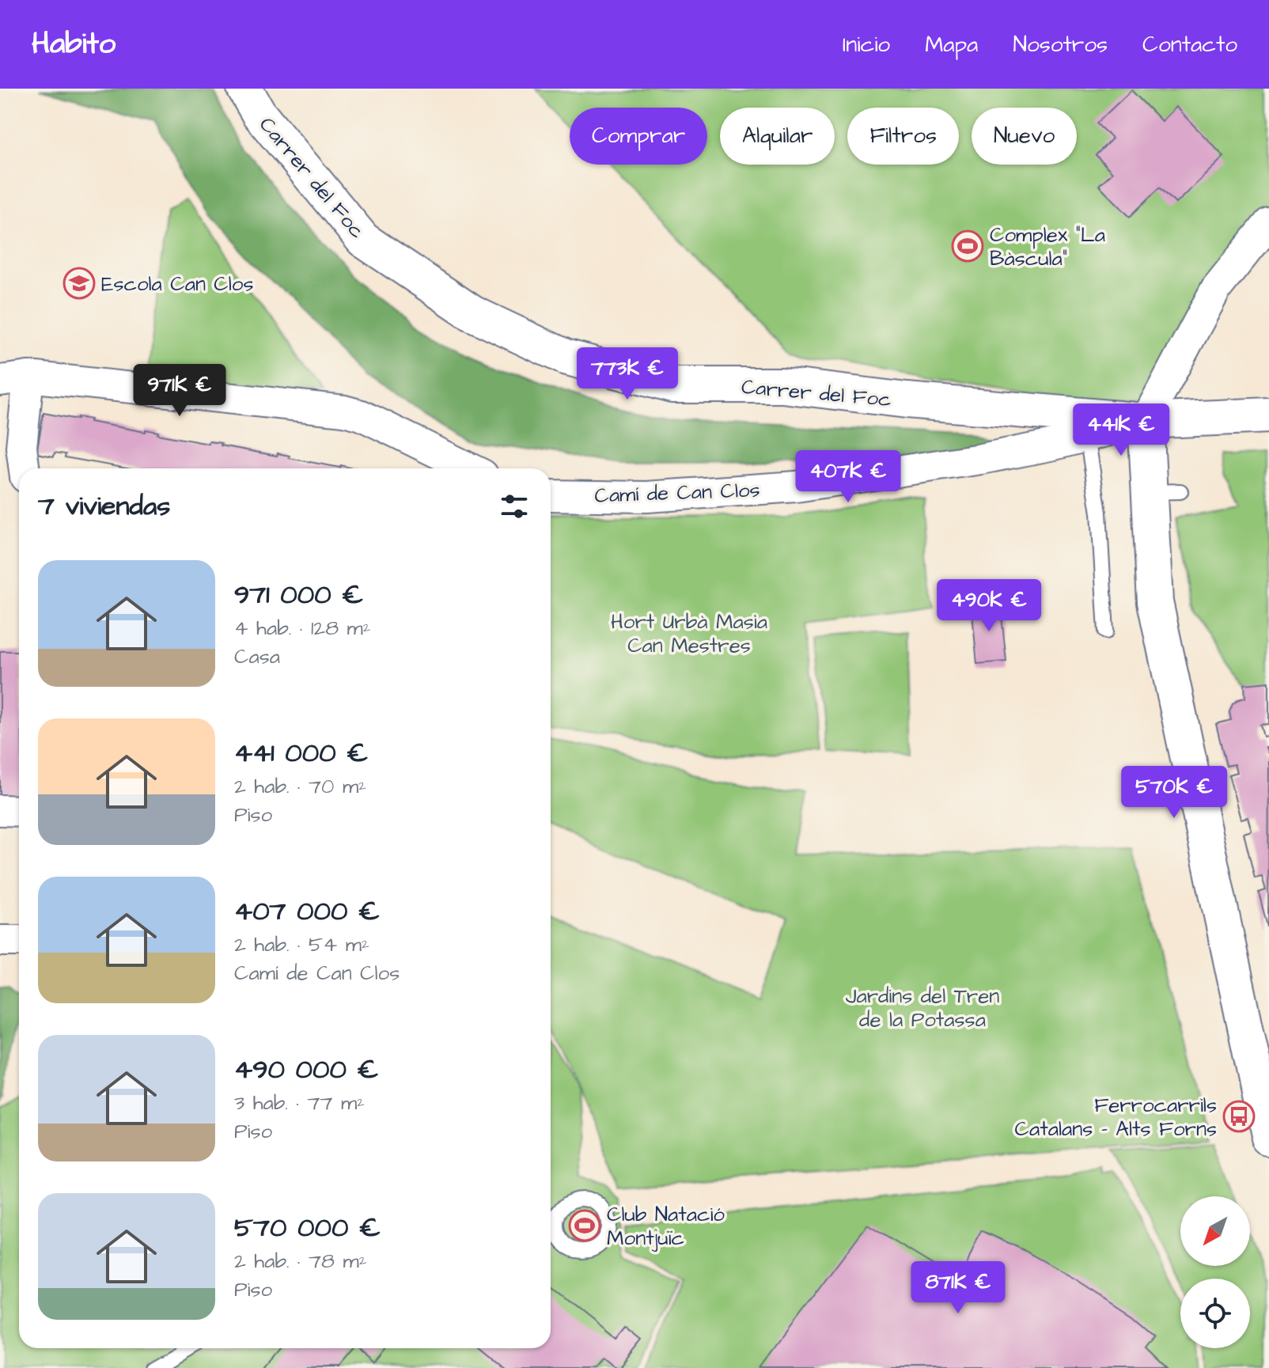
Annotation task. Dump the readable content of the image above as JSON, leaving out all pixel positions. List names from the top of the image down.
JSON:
{
  "streets": {
    "street": ["Carrer del Foc", "Camí de Can Clos"]
  },
  "crossings": [
    ["Carrer del Foc", "Camí de Can Clos"]
  ],
  "parks": ["Hort Urbà Masia Can Mestres", "Jardins del Tren de la Potassa"],
  "places": {
    "sports": ["Complex \"La Bàscula\"", "Club Natació Montjuïc"],
    "school or university": ["Escola Can Clos"],
    "bus stop": ["Ferrocarrils Catalans - Alts Forns"]
  },
  "north": "bottom left",
  "page": {
    "header": "Habito",
    "nav": [
      "Inicio",
      "Mapa",
      "Nosotros",
      "Contacto"
    ],
    "chip": [
      "Comprar",
      "Alquilar",
      "Filtros",
      "Nuevo"
    ],
    "price": [
      "773K €",
      "971K €",
      "441K €",
      "407K €",
      "490K €",
      "570K €",
      "871K €"
    ],
    "heading": "7 viviendas",
    "list": [
      {
        "name": "971 000 €",
        "note": "4 hab. · 128 m² · Casa"
      },
      {
        "name": "441 000 €",
        "note": "2 hab. · 70 m² · Piso"
      },
      {
        "name": "407 000 €",
        "note": "2 hab. · 54 m² · Camí de Can Clos"
      },
      {
        "name": "490 000 €",
        "note": "3 hab. · 77 m² · Piso"
      },
      {
        "name": "570 000 €",
        "note": "2 hab. · 78 m² · Piso"
      }
    ]
  }
}
